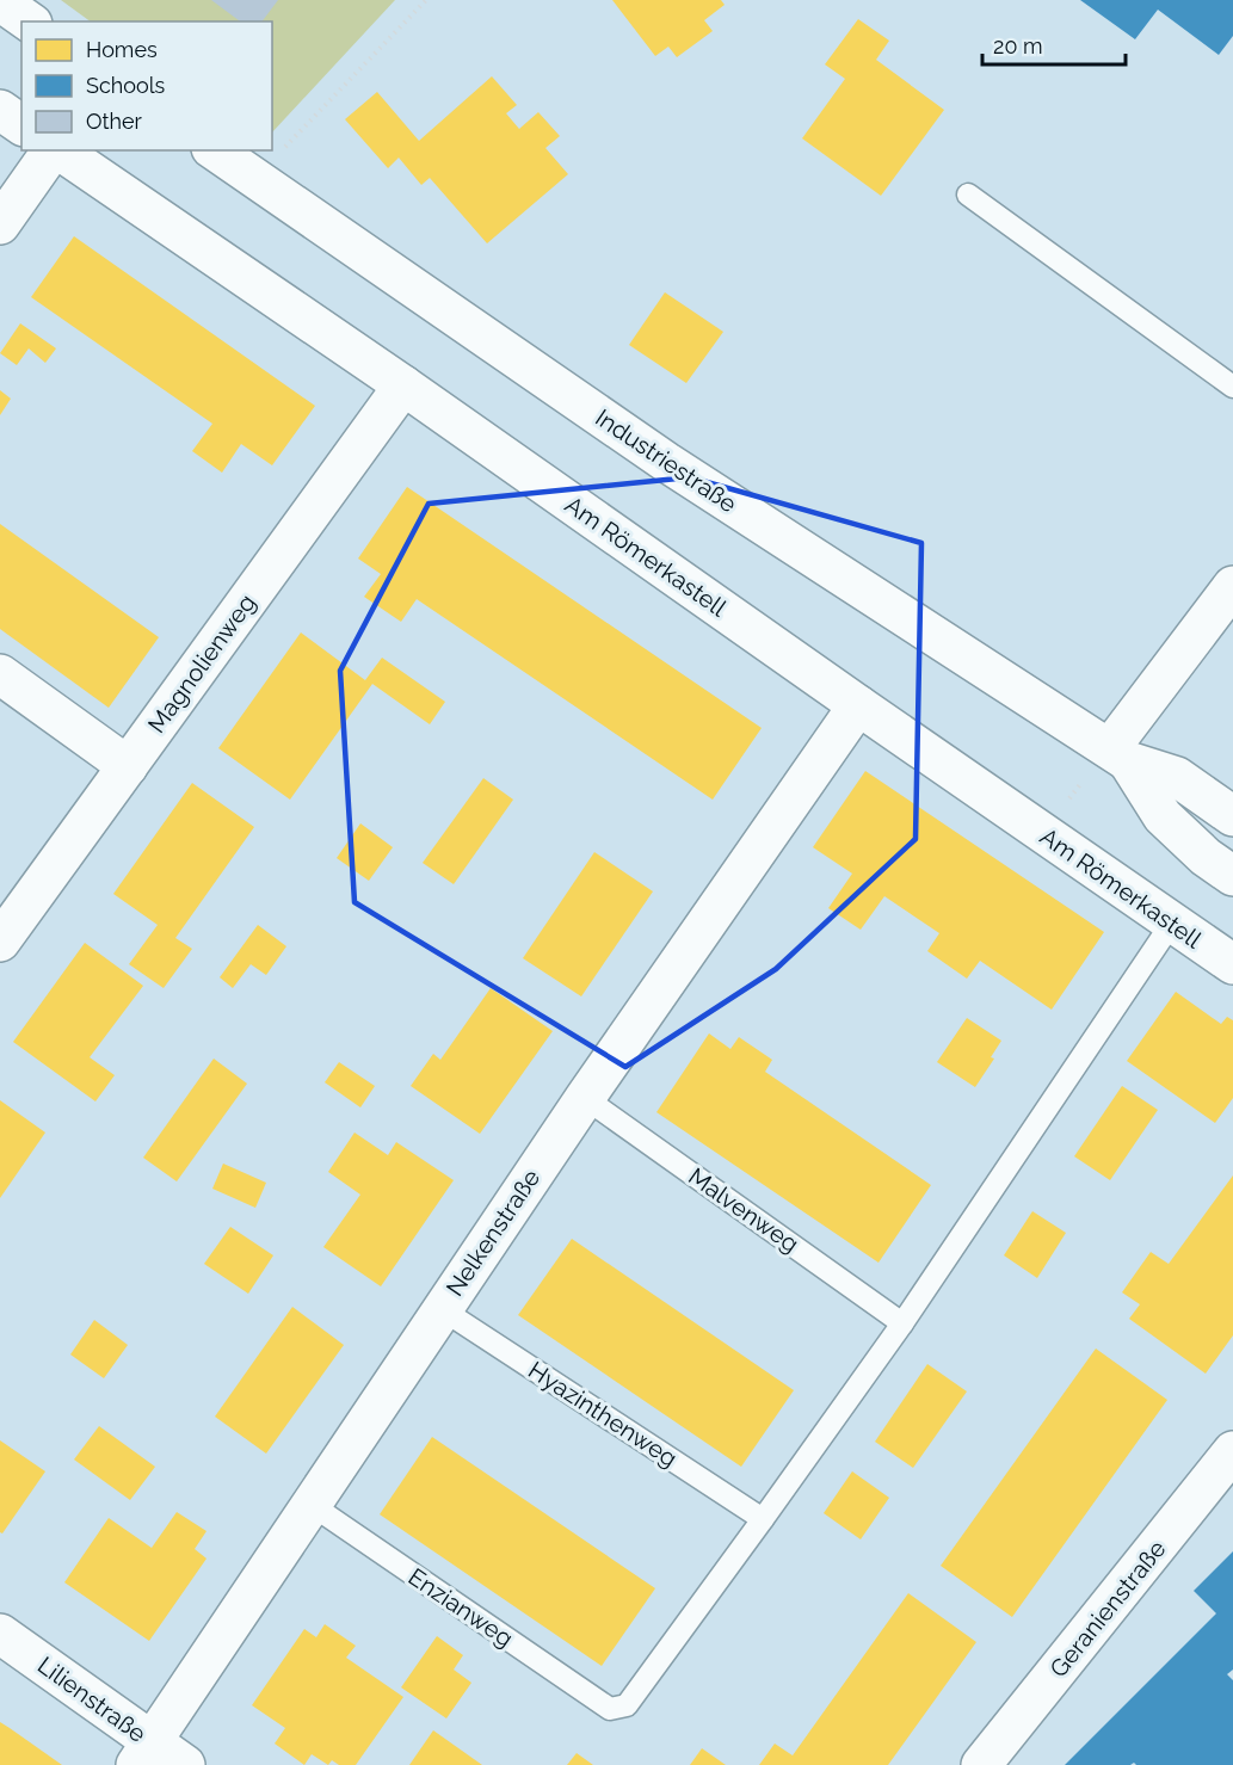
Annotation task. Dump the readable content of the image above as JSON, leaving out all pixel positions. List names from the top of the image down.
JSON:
{
  "streets": {
    "street": [
      "Industriestraße",
      "Am Römerkastell",
      "Magnolienweg",
      "Nelkenstraße",
      "Geranienstraße",
      "Lilienstraße"
    ],
    "lane": ["Malvenweg", "Hyazinthenweg", "Enzianweg"]
  },
  "crossings": [
    ["Am Römerkastell", "Magnolienweg"],
    ["Am Römerkastell", "Nelkenstraße"],
    ["Malvenweg", "Nelkenstraße"],
    ["Nelkenstraße", "Hyazinthenweg"],
    ["Nelkenstraße", "Enzianweg"],
    ["Nelkenstraße", "Lilienstraße"],
    ["Hyazinthenweg", "Enzianweg"]
  ],
  "legend": ["Homes", "Schools", "Other"],
  "scale_bar": "20 m"
}
